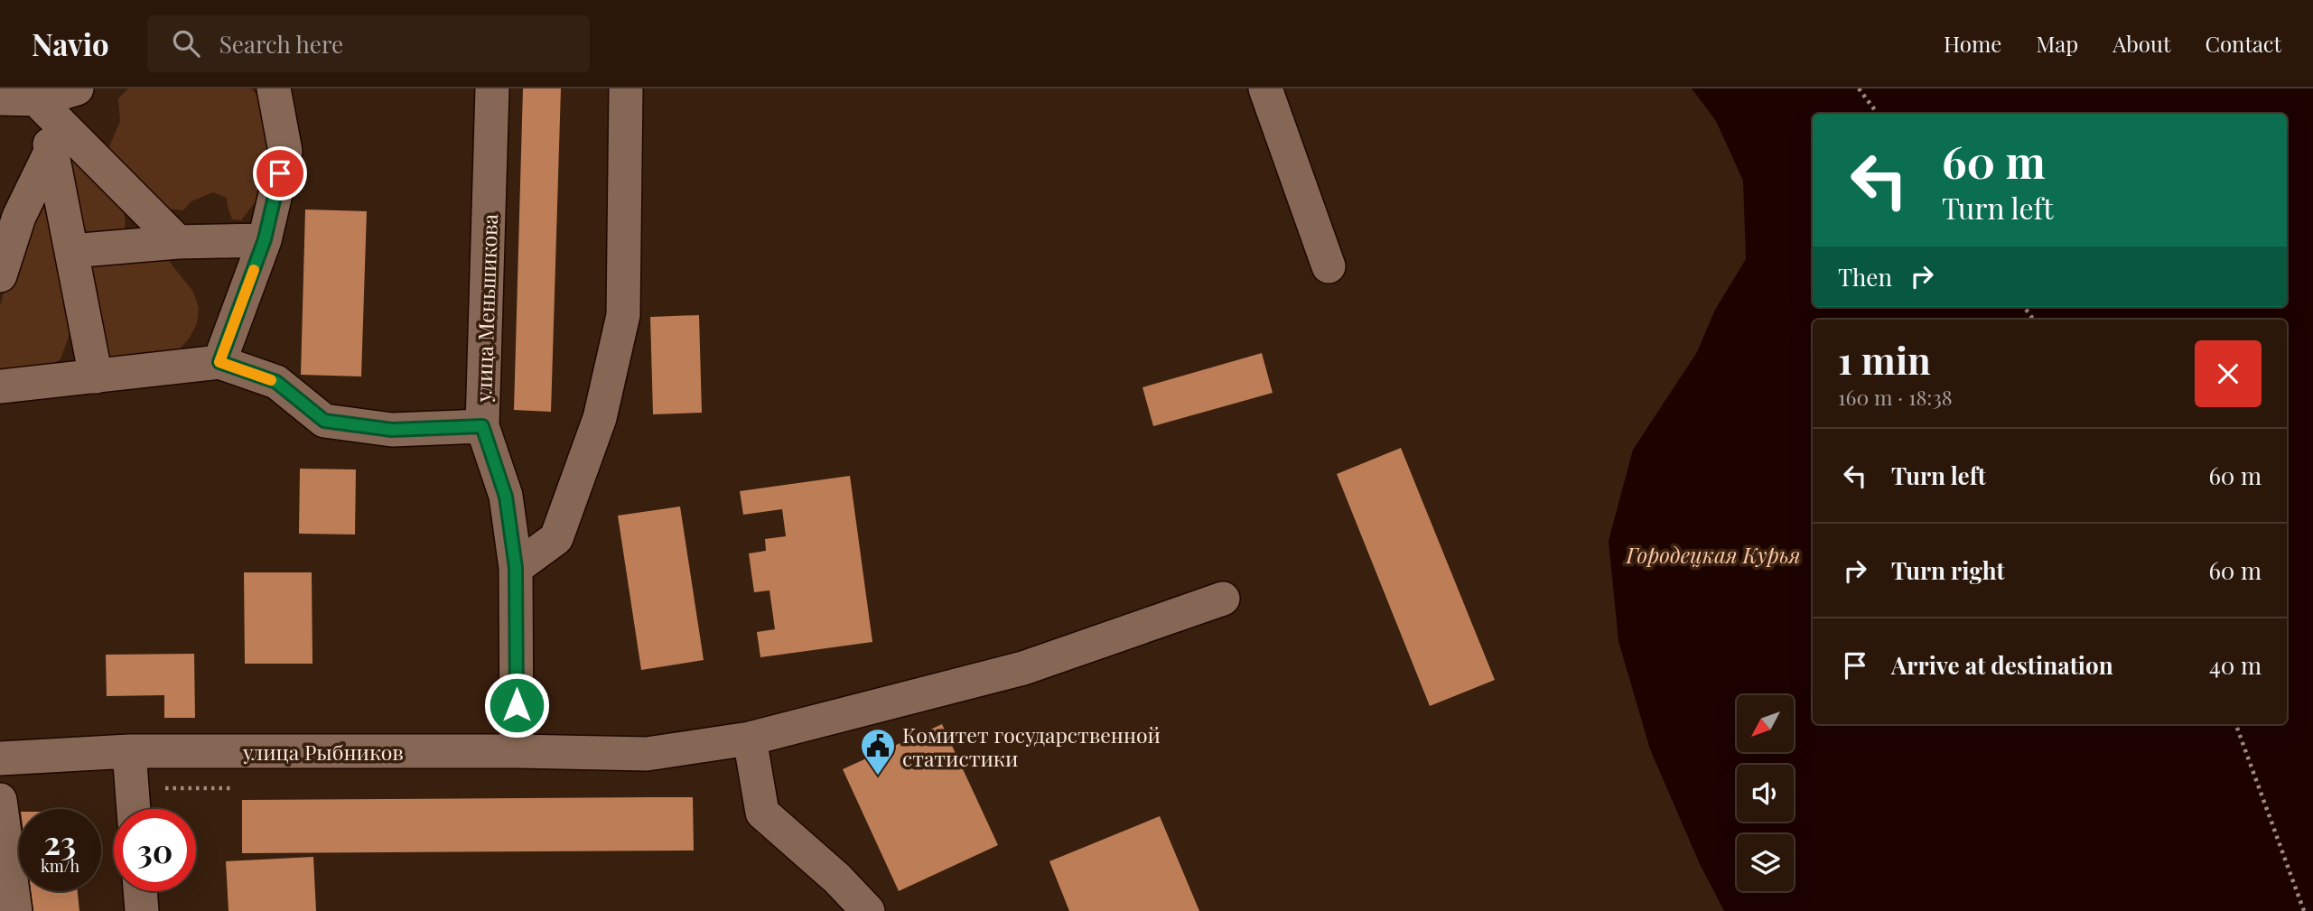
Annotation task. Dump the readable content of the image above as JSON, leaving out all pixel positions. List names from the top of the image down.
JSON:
{
  "streets": {
    "street": ["улица Меньшикова", "улица Рыбников"]
  },
  "crossings": [
    ["улица Меньшикова", "улица Рыбников"]
  ],
  "water": ["Городецкая Курья"],
  "places": {
    "public building": ["Комитет государственной статистики"]
  },
  "north": "bottom left",
  "page": {
    "header": "Navio",
    "search": "Search here",
    "nav": [
      "Home",
      "Map",
      "About",
      "Contact"
    ],
    "turn": ["60 m", "Turn left"],
    "then": "Then",
    "heading": ["1 min", "160 m · 18:38"],
    "list": [
      {
        "name": "Turn left",
        "value": "60 m"
      },
      {
        "name": "Turn right",
        "value": "60 m"
      },
      {
        "name": "Arrive at destination",
        "value": "40 m"
      }
    ],
    "speed": "23 km/h",
    "limit": "30"
  }
}
